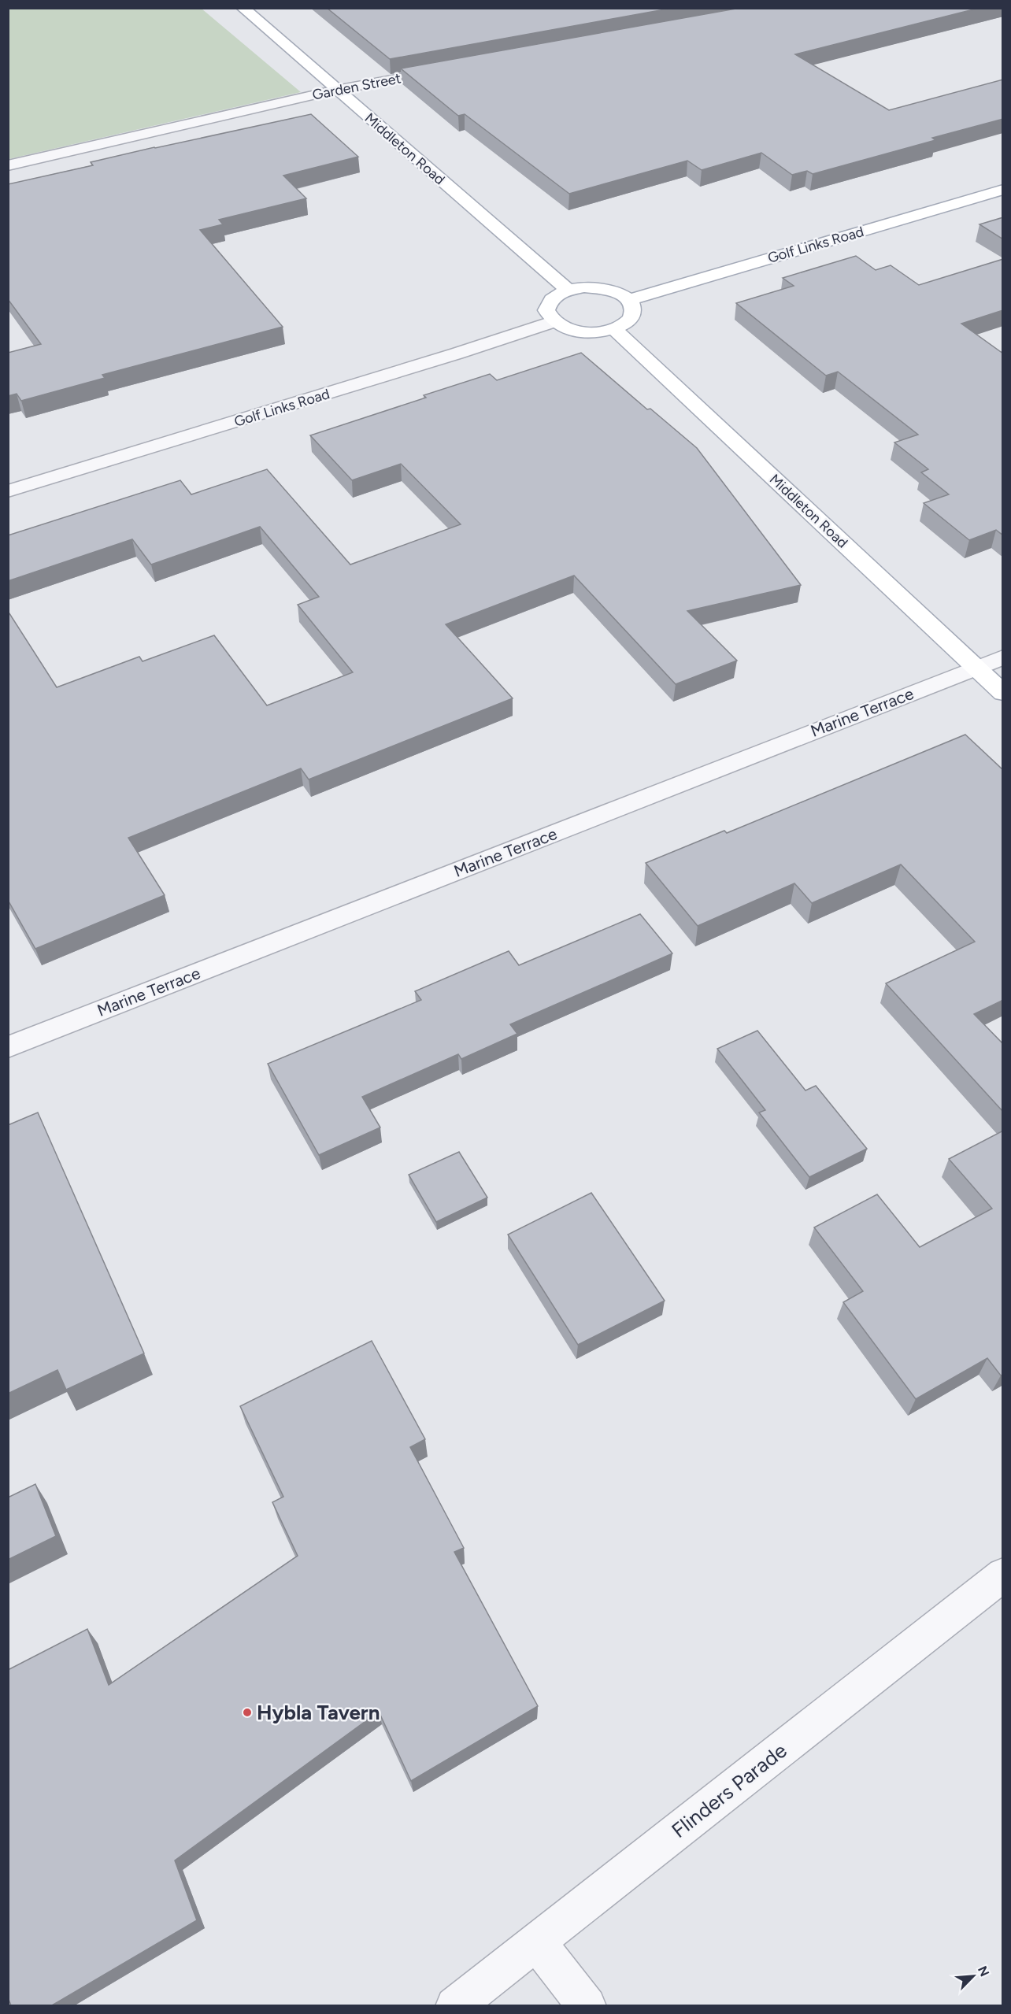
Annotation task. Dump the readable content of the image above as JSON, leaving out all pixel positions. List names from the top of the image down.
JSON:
{
  "streets": {
    "main road": ["Middleton Road", "Golf Links Road"],
    "street": ["Garden Street", "Marine Terrace", "Flinders Parade"]
  },
  "crossings": [
    ["Garden Street", "Middleton Road"],
    ["Middleton Road", "Marine Terrace"]
  ],
  "places": ["Hybla Tavern"],
  "north": "top right"
}
